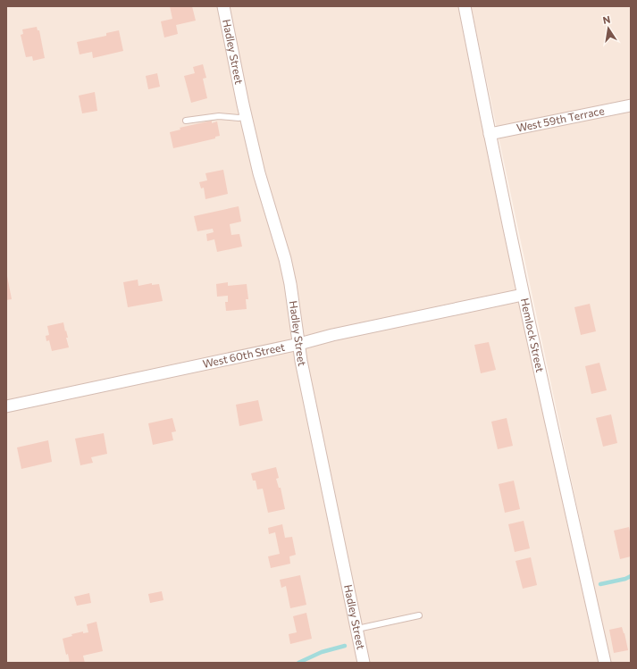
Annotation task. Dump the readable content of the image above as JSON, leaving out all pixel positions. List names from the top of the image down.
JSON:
{
  "streets": {
    "street": [
      "Hadley Street",
      "West 59th Terrace",
      "Hemlock Street",
      "West 60th Street"
    ]
  },
  "crossings": [
    ["Hadley Street", "West 60th Street"],
    ["West 59th Terrace", "Hemlock Street"],
    ["Hemlock Street", "West 60th Street"]
  ],
  "north": "top"
}
